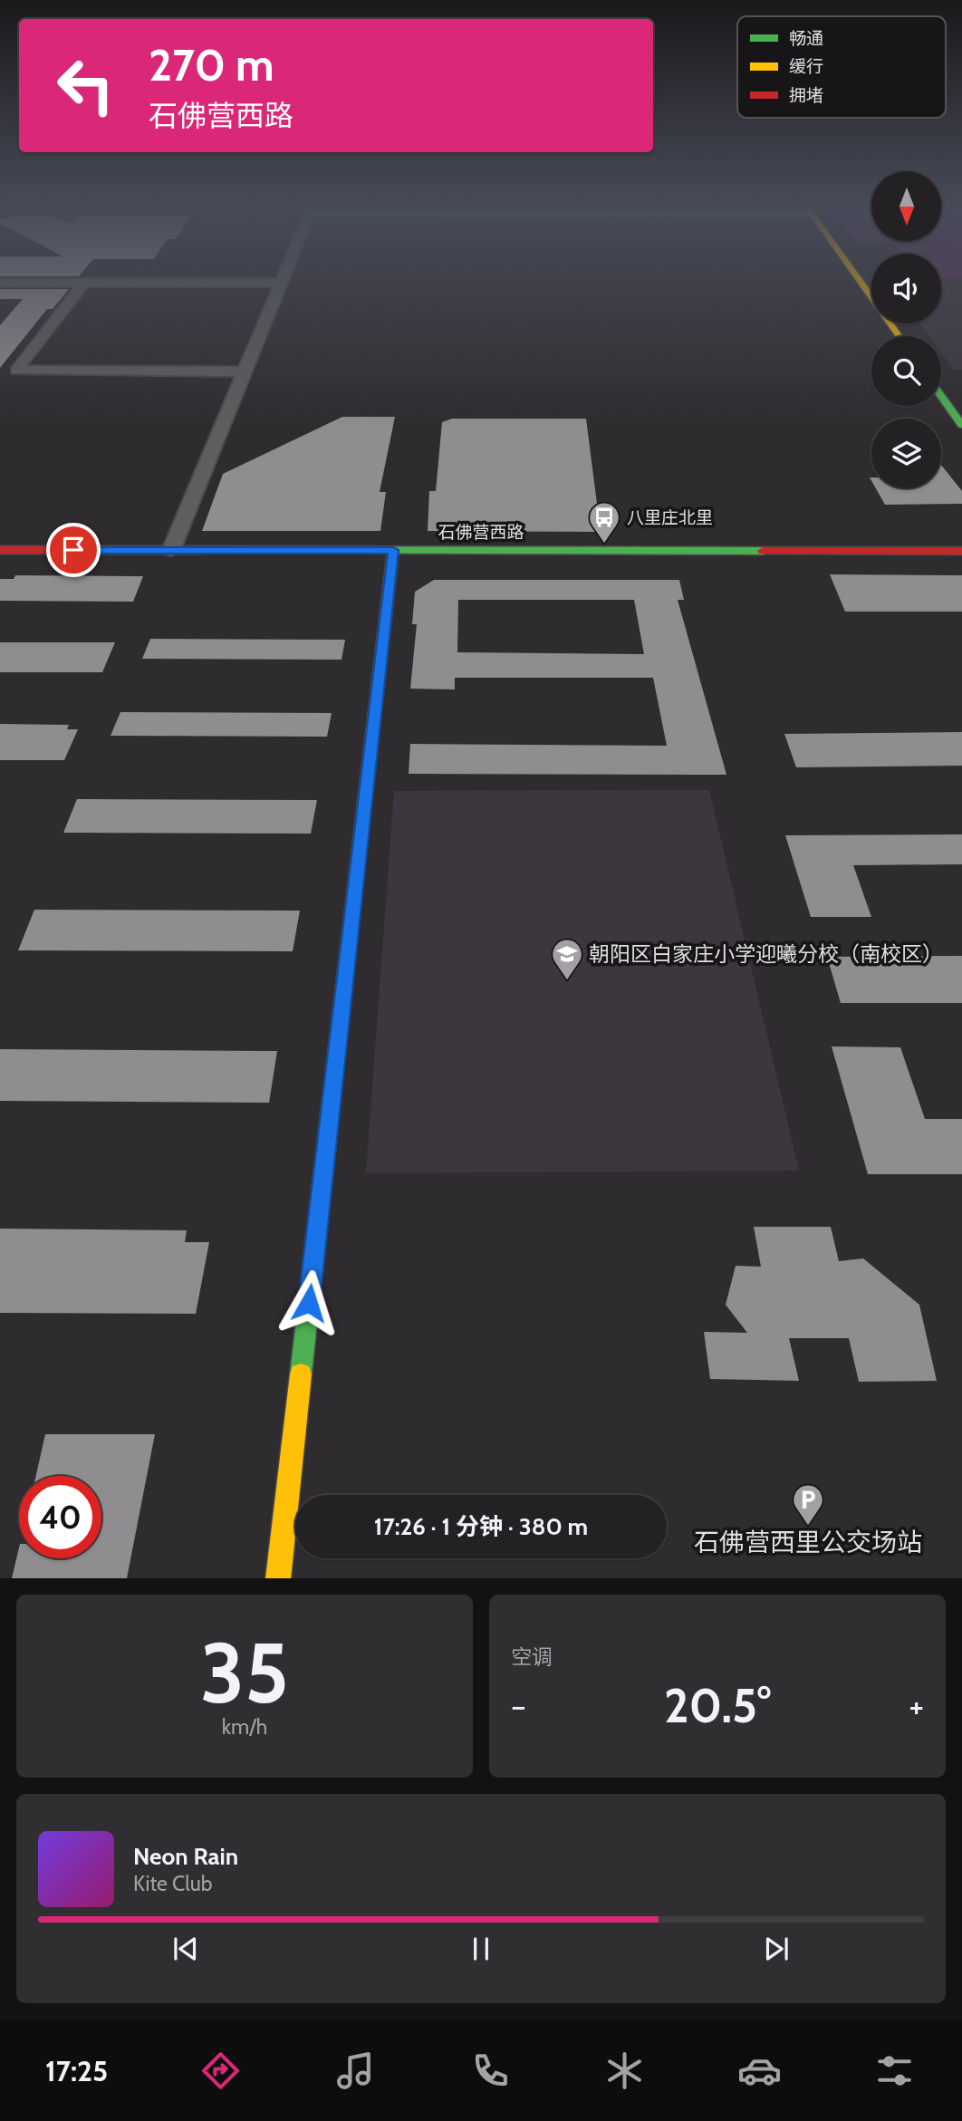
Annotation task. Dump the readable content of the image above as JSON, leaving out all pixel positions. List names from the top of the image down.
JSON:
{
  "streets": {
    "street": ["石佛营西路"]
  },
  "places": {
    "bus stop": ["八里庄北里"],
    "school or university": ["朝阳区白家庄小学迎曦分校（南校区）"],
    "parking": ["石佛营西里公交场站"]
  },
  "legend": ["畅通", "缓行", "拥堵"],
  "north": "bottom",
  "page": {
    "turn": ["270 m", "石佛营西路"],
    "limit": "40",
    "trip": "17:26 · 1 分钟 · 380 m",
    "tile": [
      ["35", "km/h"],
      "空调"
    ],
    "heat": ["−", "20.5°", "+"],
    "song": ["Neon Rain", "Kite Club"],
    "tabs": "17:25"
  }
}
